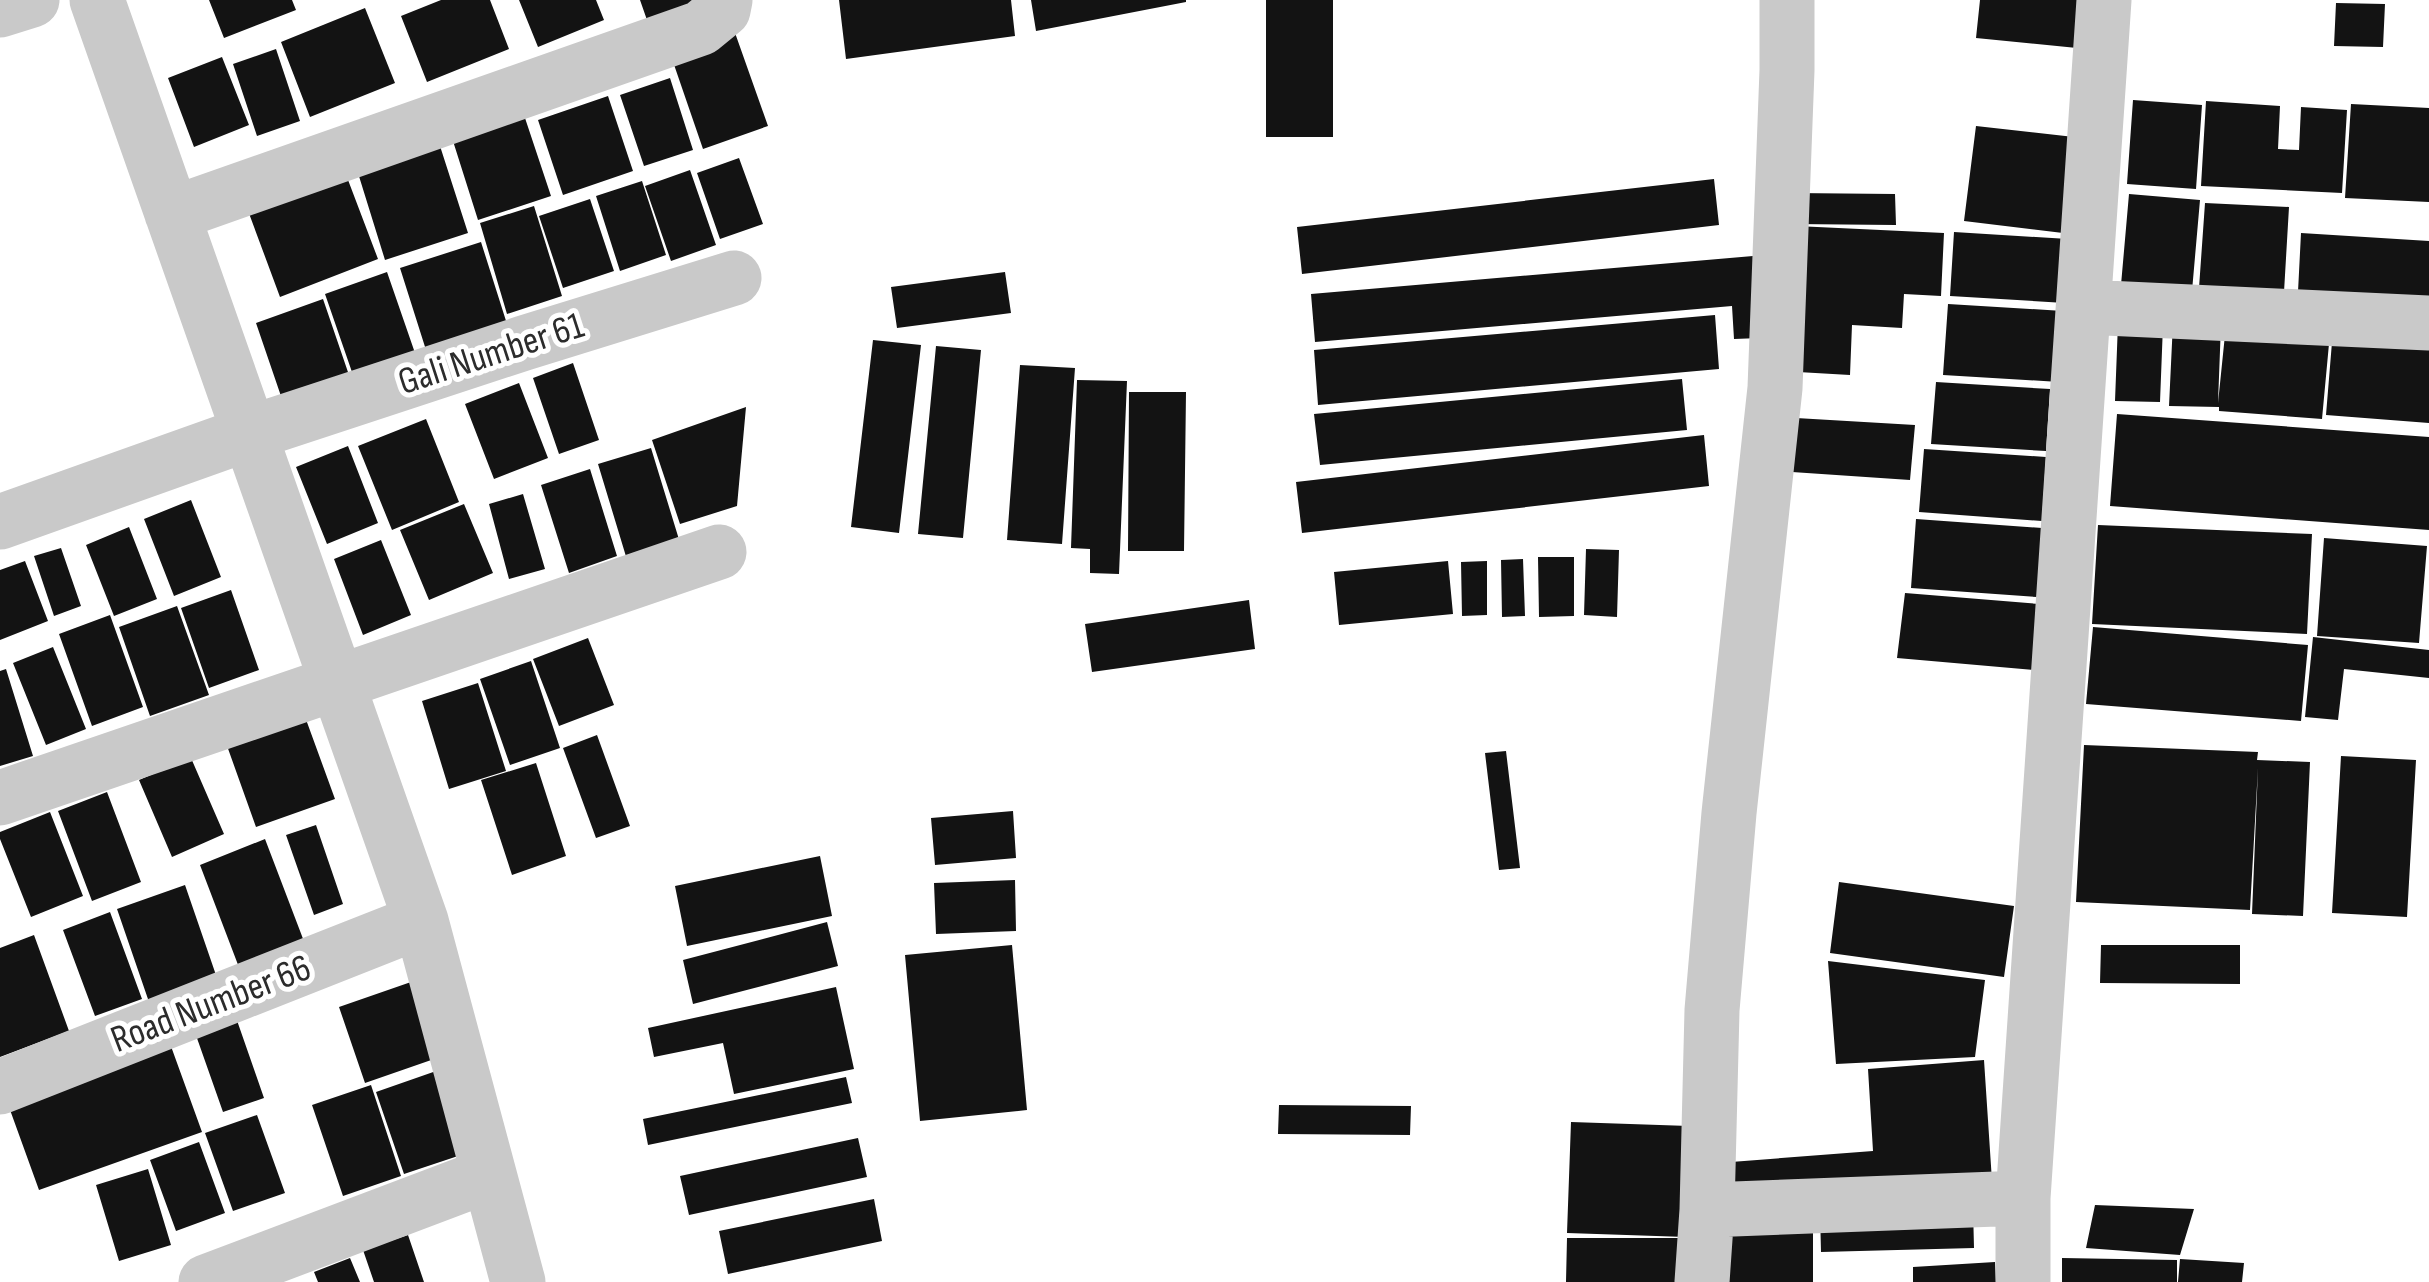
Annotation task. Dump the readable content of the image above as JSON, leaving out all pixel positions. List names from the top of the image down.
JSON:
{
  "streets": {
    "street": ["Gali Number 61", "Road Number 66"]
  }
}
